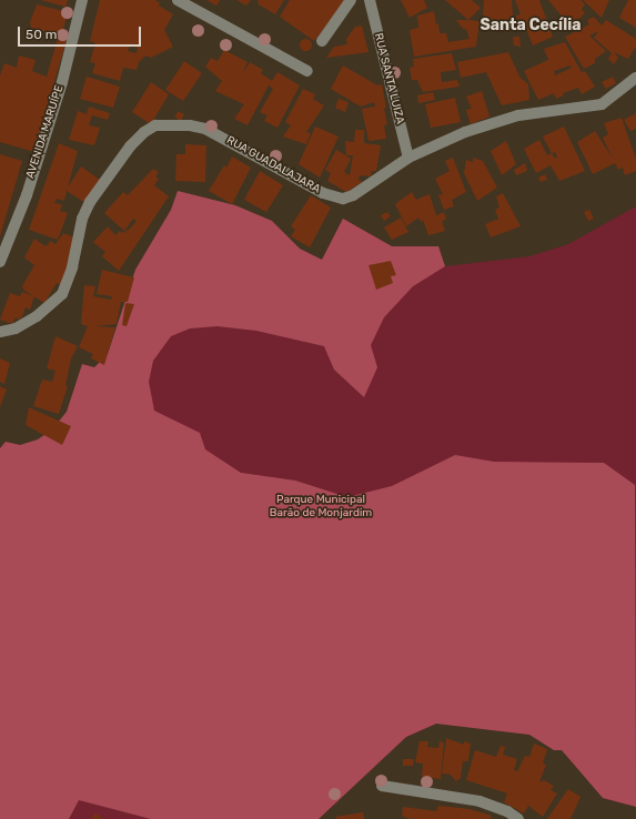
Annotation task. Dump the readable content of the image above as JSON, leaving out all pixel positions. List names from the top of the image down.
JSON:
{
  "streets": {
    "street": ["RUA SANTA LUIZA", "AVENIDA MARUÍPE", "RUA GUADALAJARA"]
  },
  "crossings": [
    ["RUA SANTA LUIZA", "RUA GUADALAJARA"]
  ],
  "districts": ["Santa Cecília"],
  "parks": ["Parque Municipal Barão de Monjardim"],
  "scale_bar": "50 m"
}
